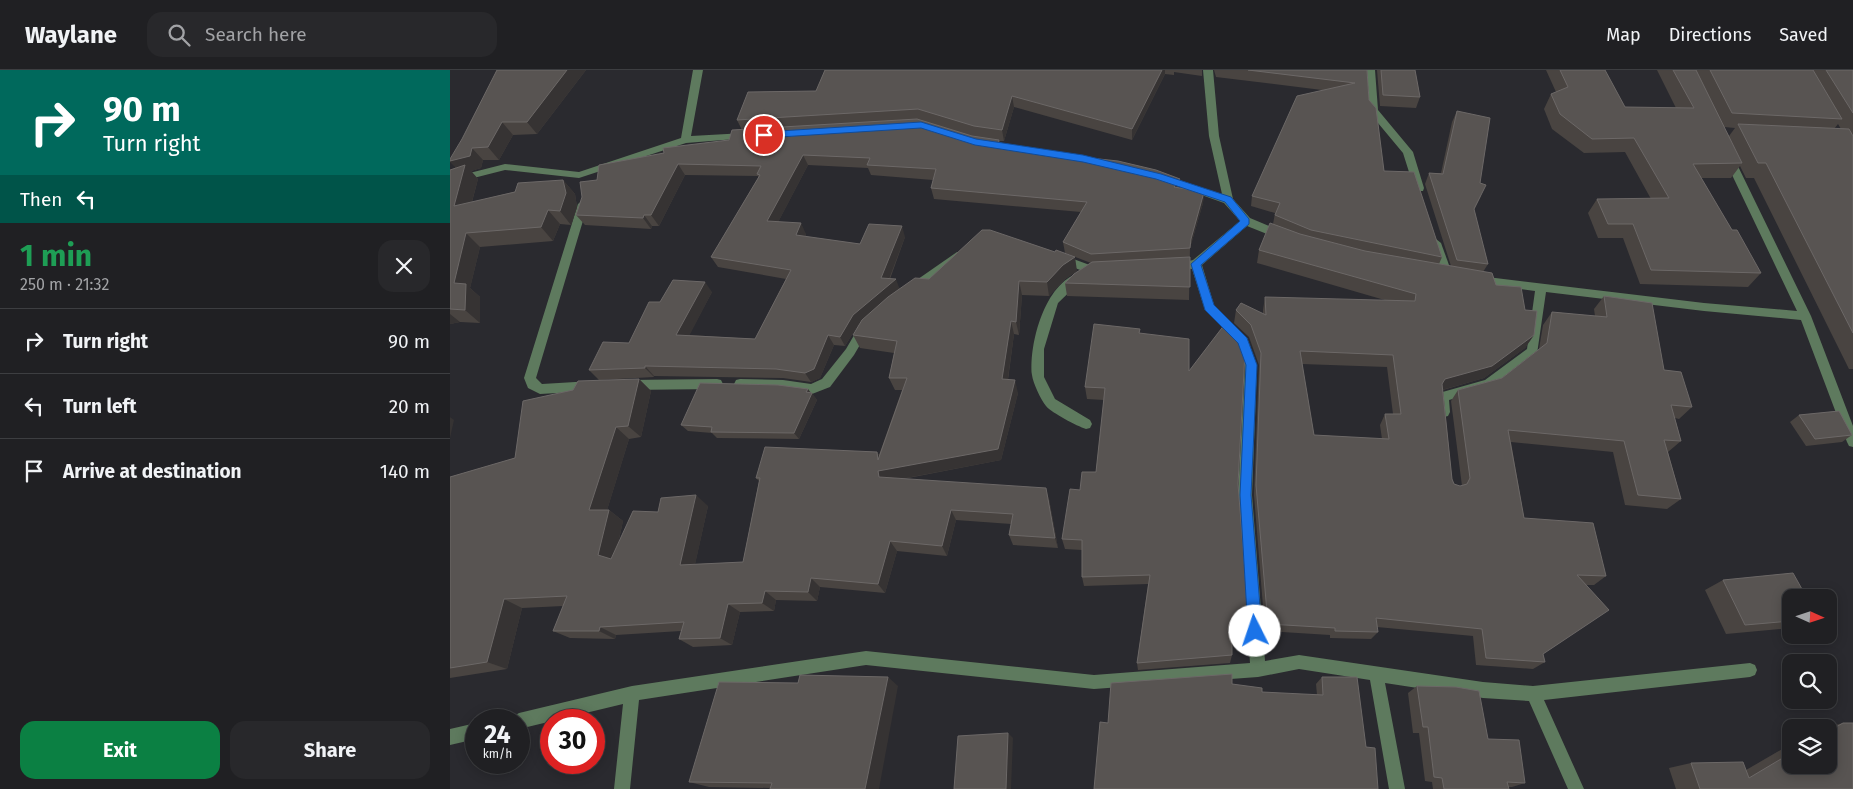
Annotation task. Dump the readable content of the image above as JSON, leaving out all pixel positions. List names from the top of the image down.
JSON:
{
  "north": "right",
  "page": {
    "header": "Waylane",
    "search": "Search here",
    "nav": ["Map", "Directions", "Saved"],
    "turn": ["90 m", "Turn right"],
    "then": "Then",
    "heading": ["1 min", "250 m · 21:32"],
    "list": [
      {
        "name": "Turn right",
        "value": "90 m"
      },
      {
        "name": "Turn left",
        "value": "20 m"
      },
      {
        "name": "Arrive at destination",
        "value": "140 m"
      }
    ],
    "speed": "24 km/h",
    "limit": "30",
    "buttons": ["Exit", "Share"]
  }
}
